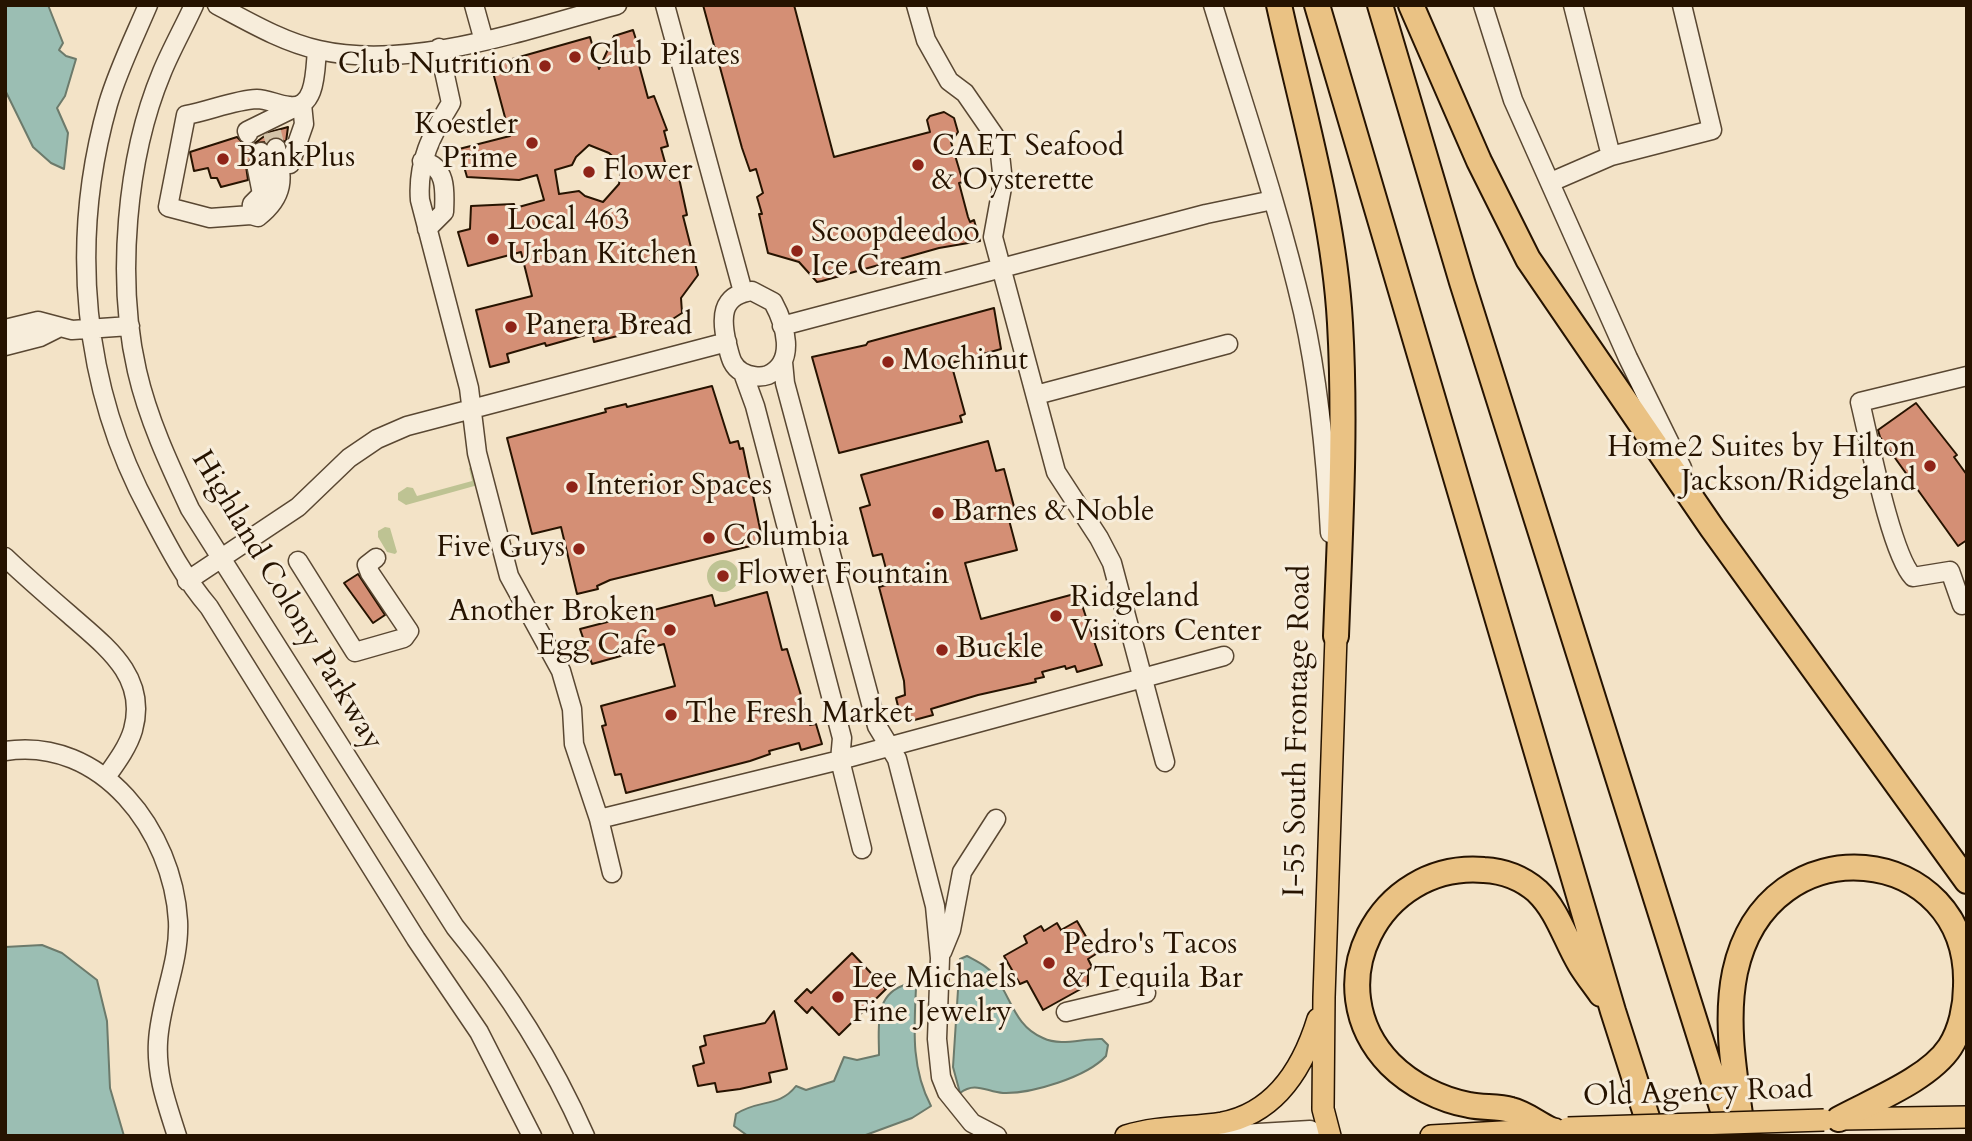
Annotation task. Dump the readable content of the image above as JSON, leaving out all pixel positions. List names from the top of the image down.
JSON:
{
  "streets": {
    "main road": ["I-55 South Frontage Road", "Old Agency Road"],
    "street": ["Highland Colony Parkway"]
  },
  "places": [
    "Club Pilates",
    "Club Nutrition",
    "Koestler Prime",
    "BankPlus",
    "CAET Seafood & Oysterette",
    "Flower",
    "Local 463 Urban Kitchen",
    "Scoopdeedoo Ice Cream",
    "Panera Bread",
    "Mochinut",
    "Home2 Suites by Hilton Jackson/Ridgeland",
    "Interior Spaces",
    "Barnes & Noble",
    "Columbia",
    "Five Guys",
    "Flower Fountain",
    "Ridgeland Visitors Center",
    "Another Broken Egg Cafe",
    "Buckle",
    "The Fresh Market",
    "Pedro's Tacos & Tequila Bar",
    "Lee Michaels Fine Jewelry"
  ]
}
